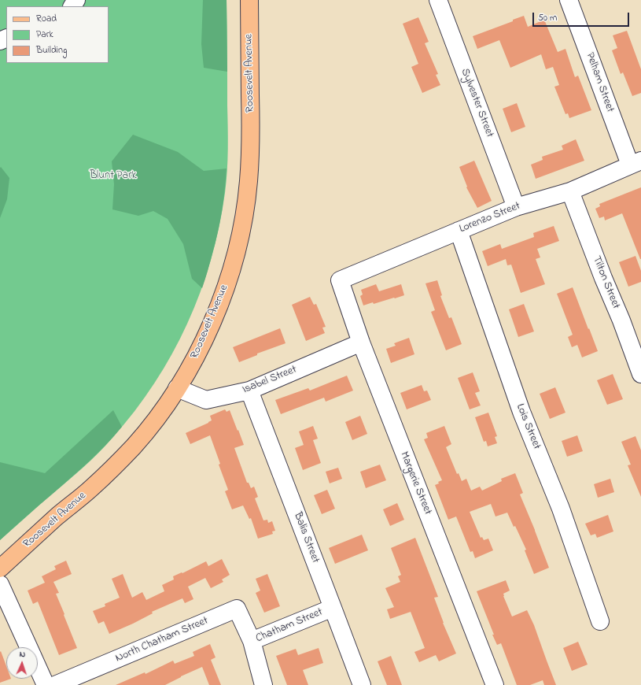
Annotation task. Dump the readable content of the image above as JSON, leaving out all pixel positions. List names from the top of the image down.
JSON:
{
  "streets": {
    "main road": ["Roosevelt Avenue"],
    "street": [
      "Pelham Street",
      "Sylvester Street",
      "Lorenzo Street",
      "Tilton Street",
      "Isabel Street",
      "Lois Street",
      "Margerie Street",
      "Balis Street",
      "Chatham Street",
      "North Chatham Street"
    ]
  },
  "crossings": [
    ["Roosevelt Avenue", "Isabel Street"],
    ["Pelham Street", "Lorenzo Street"],
    ["Sylvester Street", "Lorenzo Street"],
    ["Lorenzo Street", "Tilton Street"],
    ["Lorenzo Street", "Lois Street"],
    ["Lorenzo Street", "Margerie Street"],
    ["Isabel Street", "Margerie Street"],
    ["Isabel Street", "Balis Street"],
    ["Balis Street", "Chatham Street"],
    ["Chatham Street", "North Chatham Street"]
  ],
  "parks": ["Blunt Park"],
  "legend": ["Road", "Park", "Building"],
  "scale_bar": "50 m",
  "north": "top"
}
